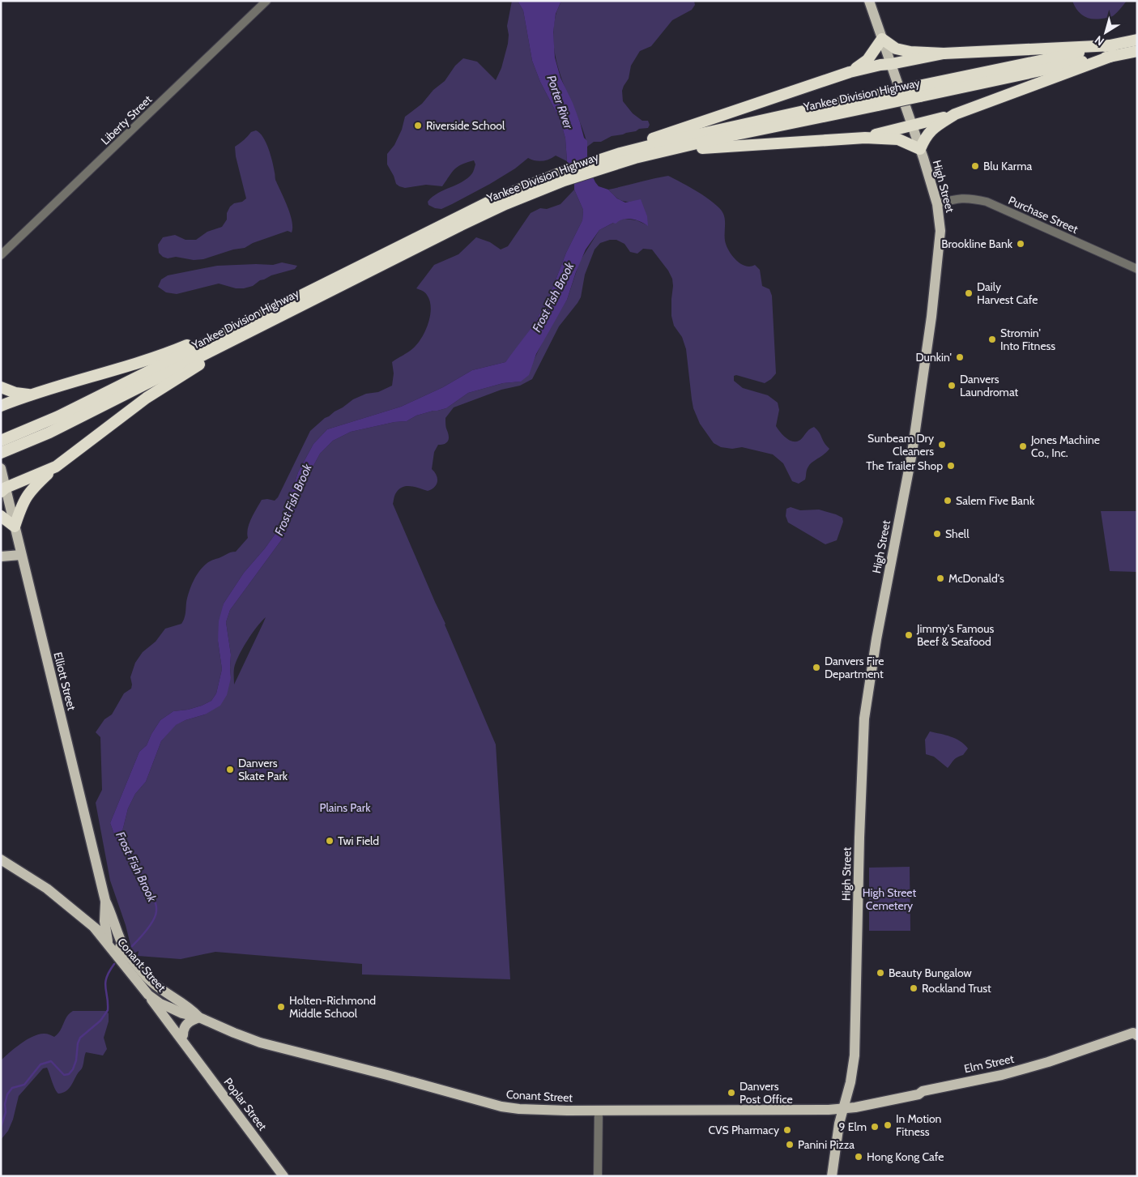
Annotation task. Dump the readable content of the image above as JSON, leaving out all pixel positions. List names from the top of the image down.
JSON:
{
  "streets": {
    "highway": ["Yankee Division Highway"],
    "main road": [
      "High Street",
      "Elliott Street",
      "Conant Street",
      "Elm Street",
      "Poplar Street"
    ],
    "street": ["Liberty Street", "Purchase Street"]
  },
  "crossings": [
    ["High Street", "Purchase Street"],
    ["High Street", "Conant Street"],
    ["High Street", "Elm Street"],
    ["Elliott Street", "Conant Street"],
    ["Conant Street", "Elm Street"],
    ["Conant Street", "Poplar Street"]
  ],
  "water": ["Porter River", "Frost Fish Brook"],
  "parks": ["Plains Park", "High Street Cemetery"],
  "places": [
    "Riverside School",
    "Blu Karma",
    "Brookline Bank",
    "Daily Harvest Cafe",
    "Stromin' Into Fitness",
    "Dunkin'",
    "Danvers Laundromat",
    "Sunbeam Dry Cleaners",
    "Jones Machine Co., Inc.",
    "The Trailer Shop",
    "Salem Five Bank",
    "Shell",
    "McDonald's",
    "Jimmy's Famous Beef & Seafood",
    "Danvers Fire Department",
    "Danvers Skate Park",
    "Twi Field",
    "Beauty Bungalow",
    "Rockland Trust",
    "Holten-Richmond Middle School",
    "Danvers Post Office",
    "In Motion Fitness",
    "9 Elm",
    "CVS Pharmacy",
    "Panini Pizza",
    "Hong Kong Cafe"
  ],
  "north": "bottom left"
}
